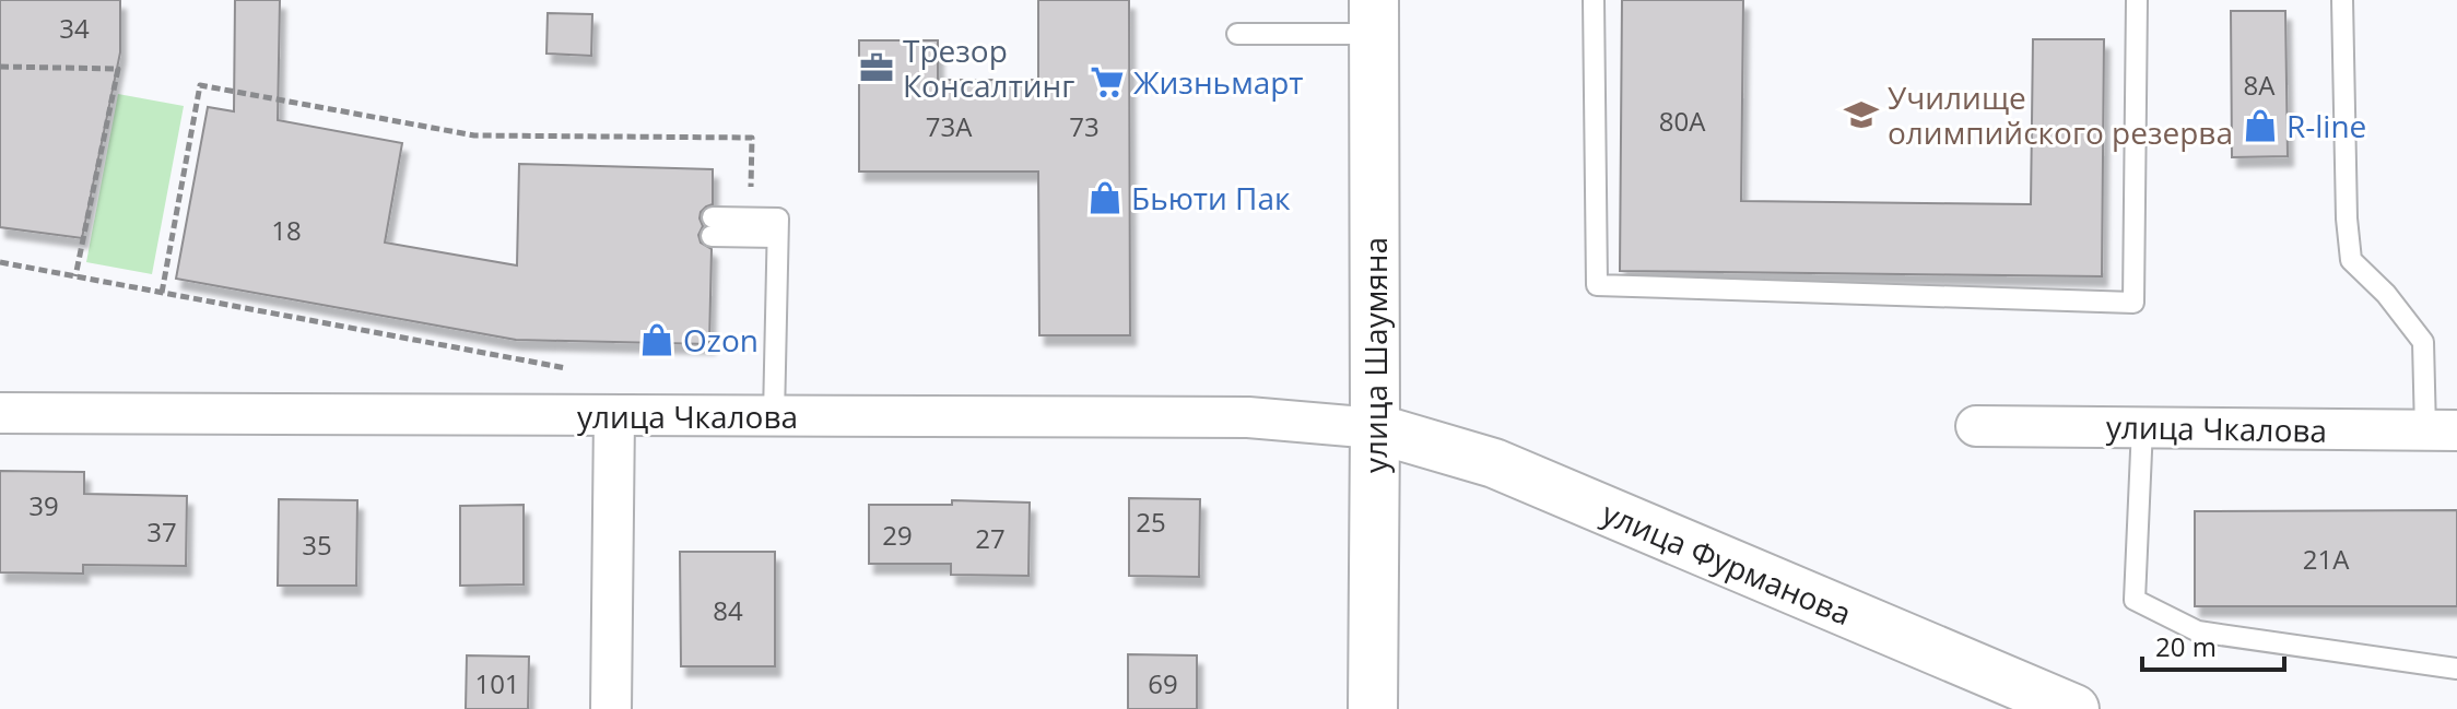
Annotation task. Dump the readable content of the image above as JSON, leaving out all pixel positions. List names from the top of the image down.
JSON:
{
  "streets": {
    "street": ["улица Шаумяна", "улица Чкалова", "улица Фурманова"]
  },
  "crossings": [
    ["улица Шаумяна", "улица Чкалова"],
    ["улица Шаумяна", "улица Фурманова"],
    ["улица Чкалова", "улица Фурманова"]
  ],
  "places": {
    "office": ["Трезор Консалтинг"],
    "supermarket": ["Жизньмарт"],
    "school or university": ["Училище олимпийского резерва"],
    "shop": ["R-line", "Бьюти Пак", "Ozon"]
  },
  "house_numbers": [
    "34",
    "8А",
    "80А",
    "73А",
    "73",
    "18",
    "39",
    "25",
    "37",
    "29",
    "27",
    "35",
    "21А",
    "84",
    "101",
    "69"
  ],
  "scale_bar": "20 m"
}
